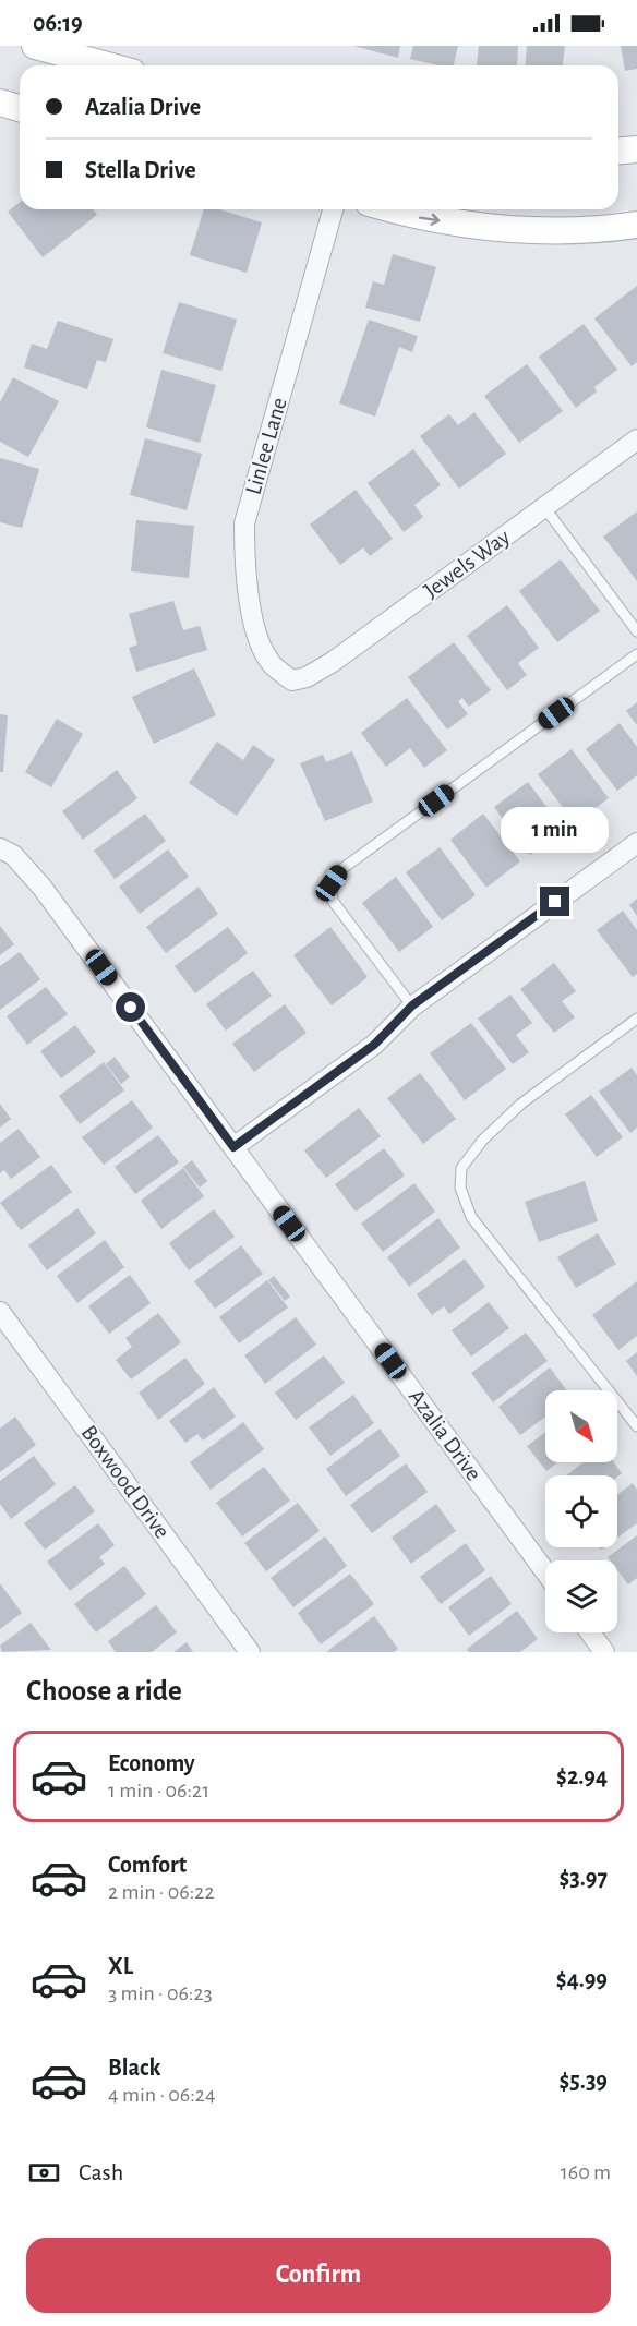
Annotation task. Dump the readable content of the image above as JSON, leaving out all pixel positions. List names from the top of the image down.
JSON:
{
  "streets": {
    "street": [
      "Linlee Lane",
      "Jewels Way",
      "Azalia Drive",
      "Boxwood Drive"
    ]
  },
  "crossings": [
    ["Linlee Lane", "Jewels Way"]
  ],
  "north": "bottom right",
  "page": {
    "status": "06:19",
    "banner": ["Azalia Drive", "Stella Drive"],
    "bubble": "1 min",
    "heading": "Choose a ride",
    "list": [
      {
        "name": "Economy",
        "note": "1 min · 06:21",
        "value": "$2.94"
      },
      {
        "name": "Comfort",
        "note": "2 min · 06:22",
        "value": "$3.97"
      },
      {
        "name": "XL",
        "note": "3 min · 06:23",
        "value": "$4.99"
      },
      {
        "name": "Black",
        "note": "4 min · 06:24",
        "value": "$5.39"
      }
    ],
    "pay": ["Cash", "160 m"],
    "buttons": "Confirm"
  }
}
